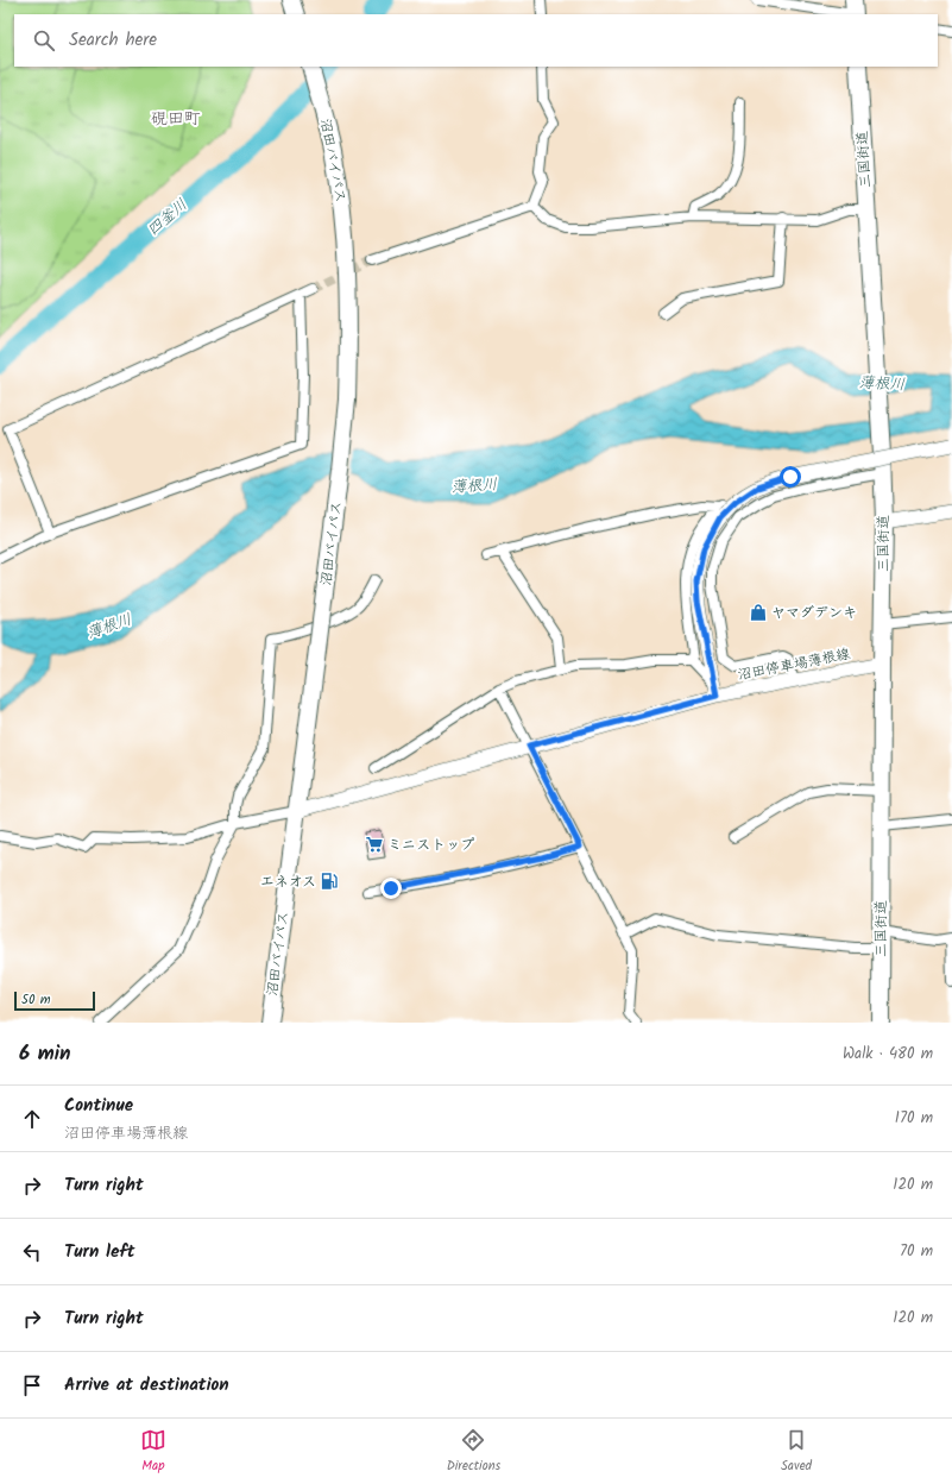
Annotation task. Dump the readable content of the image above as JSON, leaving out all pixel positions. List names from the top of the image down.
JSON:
{
  "streets": {
    "highway": ["三国街道", "沼田バイパス"],
    "main road": ["沼田停車場薄根線"]
  },
  "crossings": [
    ["三国街道", "沼田停車場薄根線"],
    ["沼田バイパス", "沼田停車場薄根線"]
  ],
  "districts": ["硯田町"],
  "water": ["四釜川", "薄根川"],
  "places": {
    "shop": ["ヤマダデンキ"],
    "supermarket": ["ミニストップ"],
    "fuel station": ["エネオス"]
  },
  "scale_bar": "50 m",
  "page": {
    "search": "Search here",
    "scale": "50 m",
    "heading": ["6 min", "Walk · 480 m"],
    "list": [
      ["Continue", "沼田停車場薄根線", "170 m"],
      ["Turn right", "120 m"],
      ["Turn left", "70 m"],
      ["Turn right", "120 m"],
      "Arrive at destination"
    ],
    "nav": ["Map", "Directions", "Saved"]
  }
}
